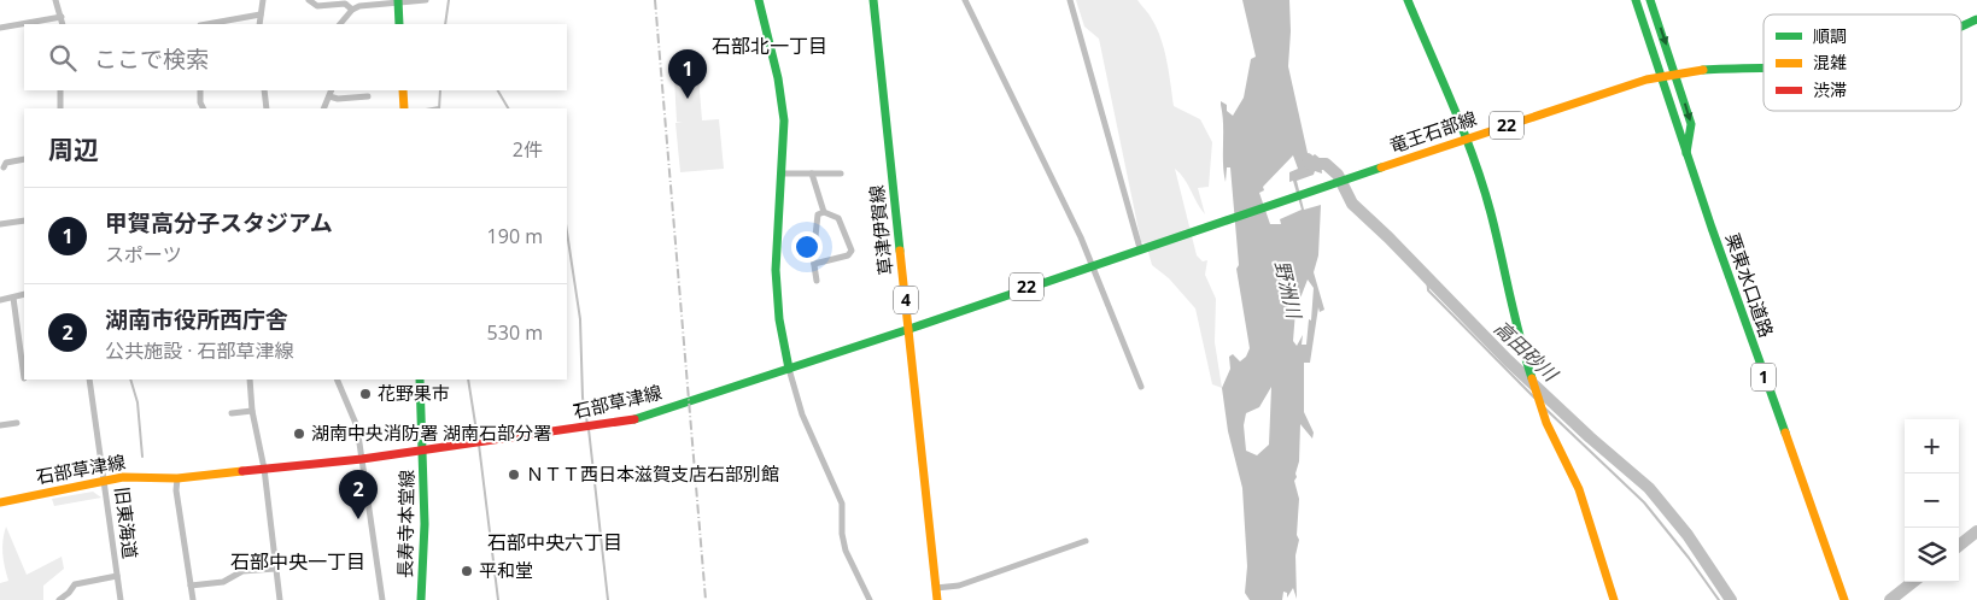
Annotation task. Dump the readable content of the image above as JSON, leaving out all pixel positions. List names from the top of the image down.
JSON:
{
  "streets": {
    "main road": [
      "22",
      "竜王石部線",
      "草津伊賀線",
      "栗東水口道路",
      "4",
      "1",
      "石部草津線",
      "長寿寺本堂線"
    ],
    "street": ["旧東海道"]
  },
  "crossings": [
    ["竜王石部線", "草津伊賀線"],
    ["竜王石部線", "栗東水口道路"],
    ["竜王石部線", "石部草津線"],
    ["草津伊賀線", "石部草津線"],
    ["石部草津線", "旧東海道"],
    ["石部草津線", "長寿寺本堂線"]
  ],
  "districts": ["石部北一丁目", "石部中央六丁目", "石部中央一丁目"],
  "water": ["野洲川", "高田砂川"],
  "places": [
    "花野果市",
    "湖南中央消防署 湖南石部分署",
    "ＮＴＴ西日本滋賀支店石部別館",
    "平和堂"
  ],
  "legend": ["順調", "混雑", "渋滞"],
  "page": {
    "search": "ここで検索",
    "pins": ["1", "2"],
    "heading": ["周辺", "2件"],
    "list": [
      {
        "mark": "1",
        "name": "甲賀高分子スタジアム",
        "note": "スポーツ",
        "value": "190 m"
      },
      {
        "mark": "2",
        "name": "湖南市役所西庁舎",
        "note": "公共施設 · 石部草津線",
        "value": "530 m"
      }
    ],
    "map_buttons": ["+", "−"]
  }
}
